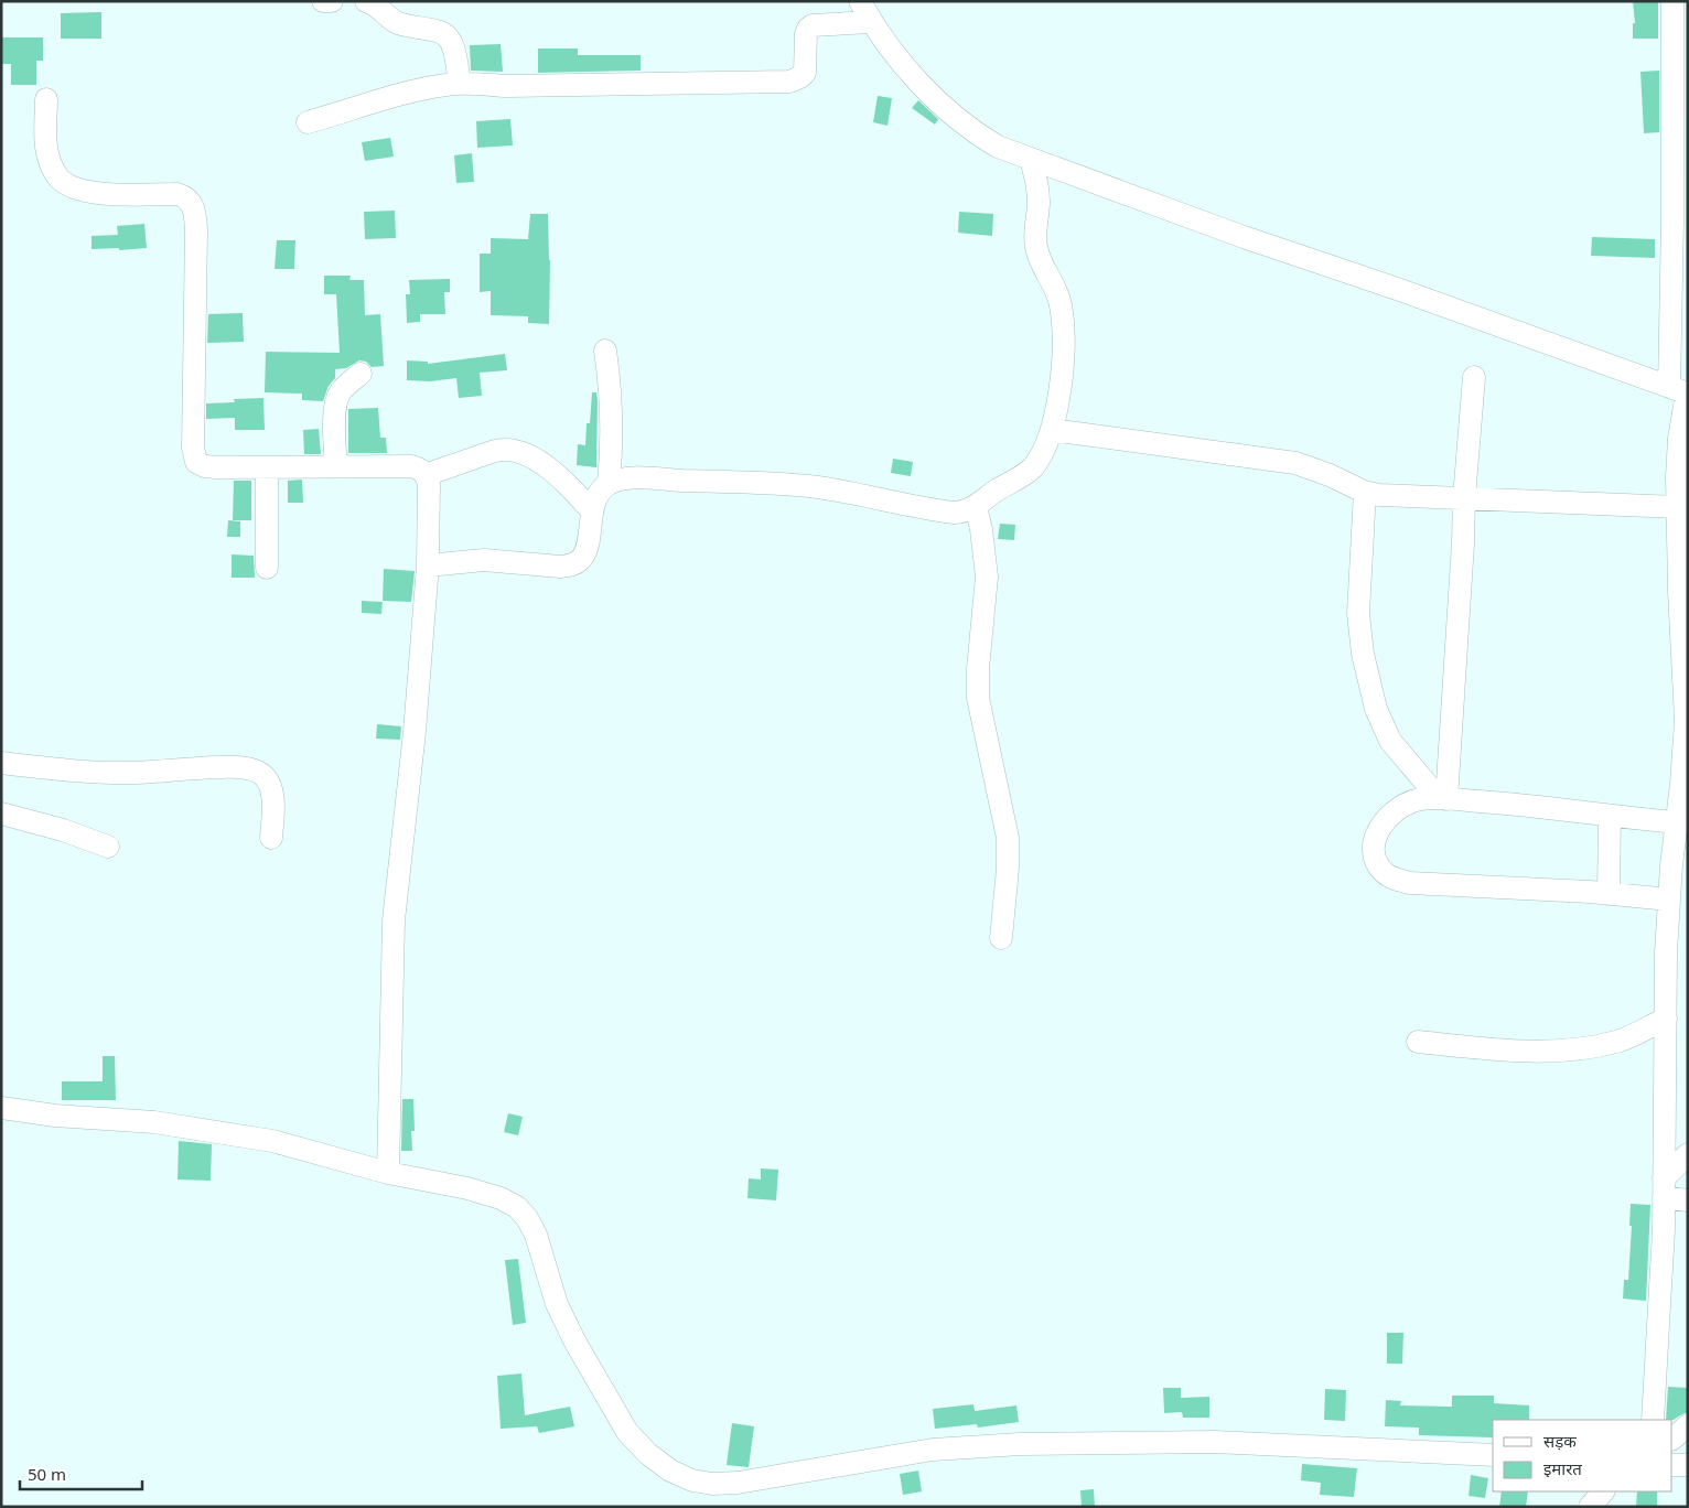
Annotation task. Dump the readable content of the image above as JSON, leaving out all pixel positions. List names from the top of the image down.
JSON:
{
  "legend": ["सड़क", "इमारत"],
  "scale_bar": "50 m"
}
